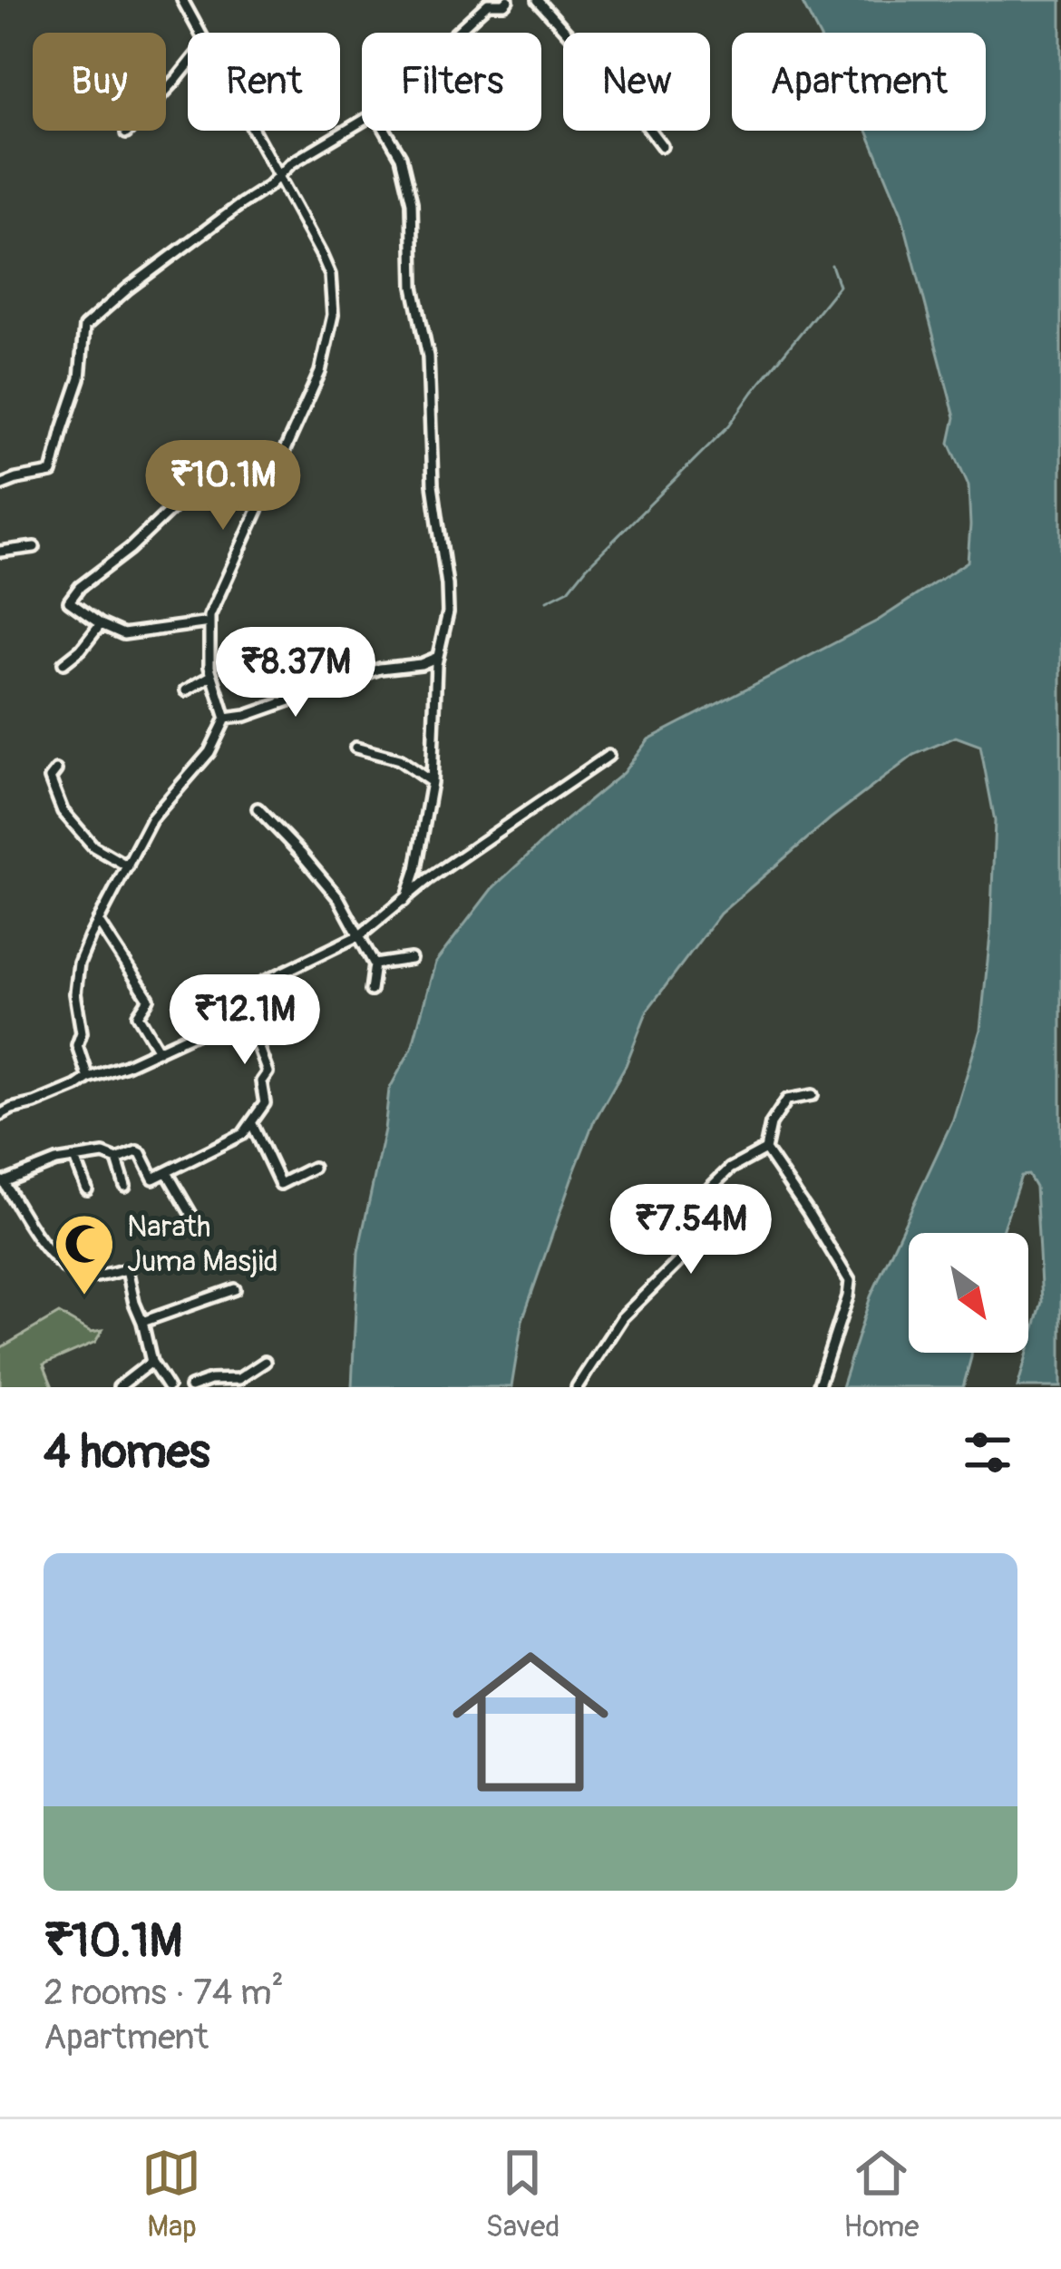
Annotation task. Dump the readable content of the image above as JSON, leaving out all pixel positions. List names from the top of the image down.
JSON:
{
  "places": {
    "mosque": ["Narath Juma Masjid"]
  },
  "north": "bottom right",
  "page": {
    "chip": [
      "Buy",
      "Rent",
      "Filters",
      "New",
      "Apartment"
    ],
    "price": [
      "₹10.1M",
      "₹8.37M",
      "₹12.1M",
      "₹7.54M"
    ],
    "heading": "4 homes",
    "list": [
      {
        "name": "₹10.1M",
        "note": "2 rooms · 74 m² · Apartment"
      }
    ],
    "tabs": ["Map", "Saved", "Home"]
  }
}
